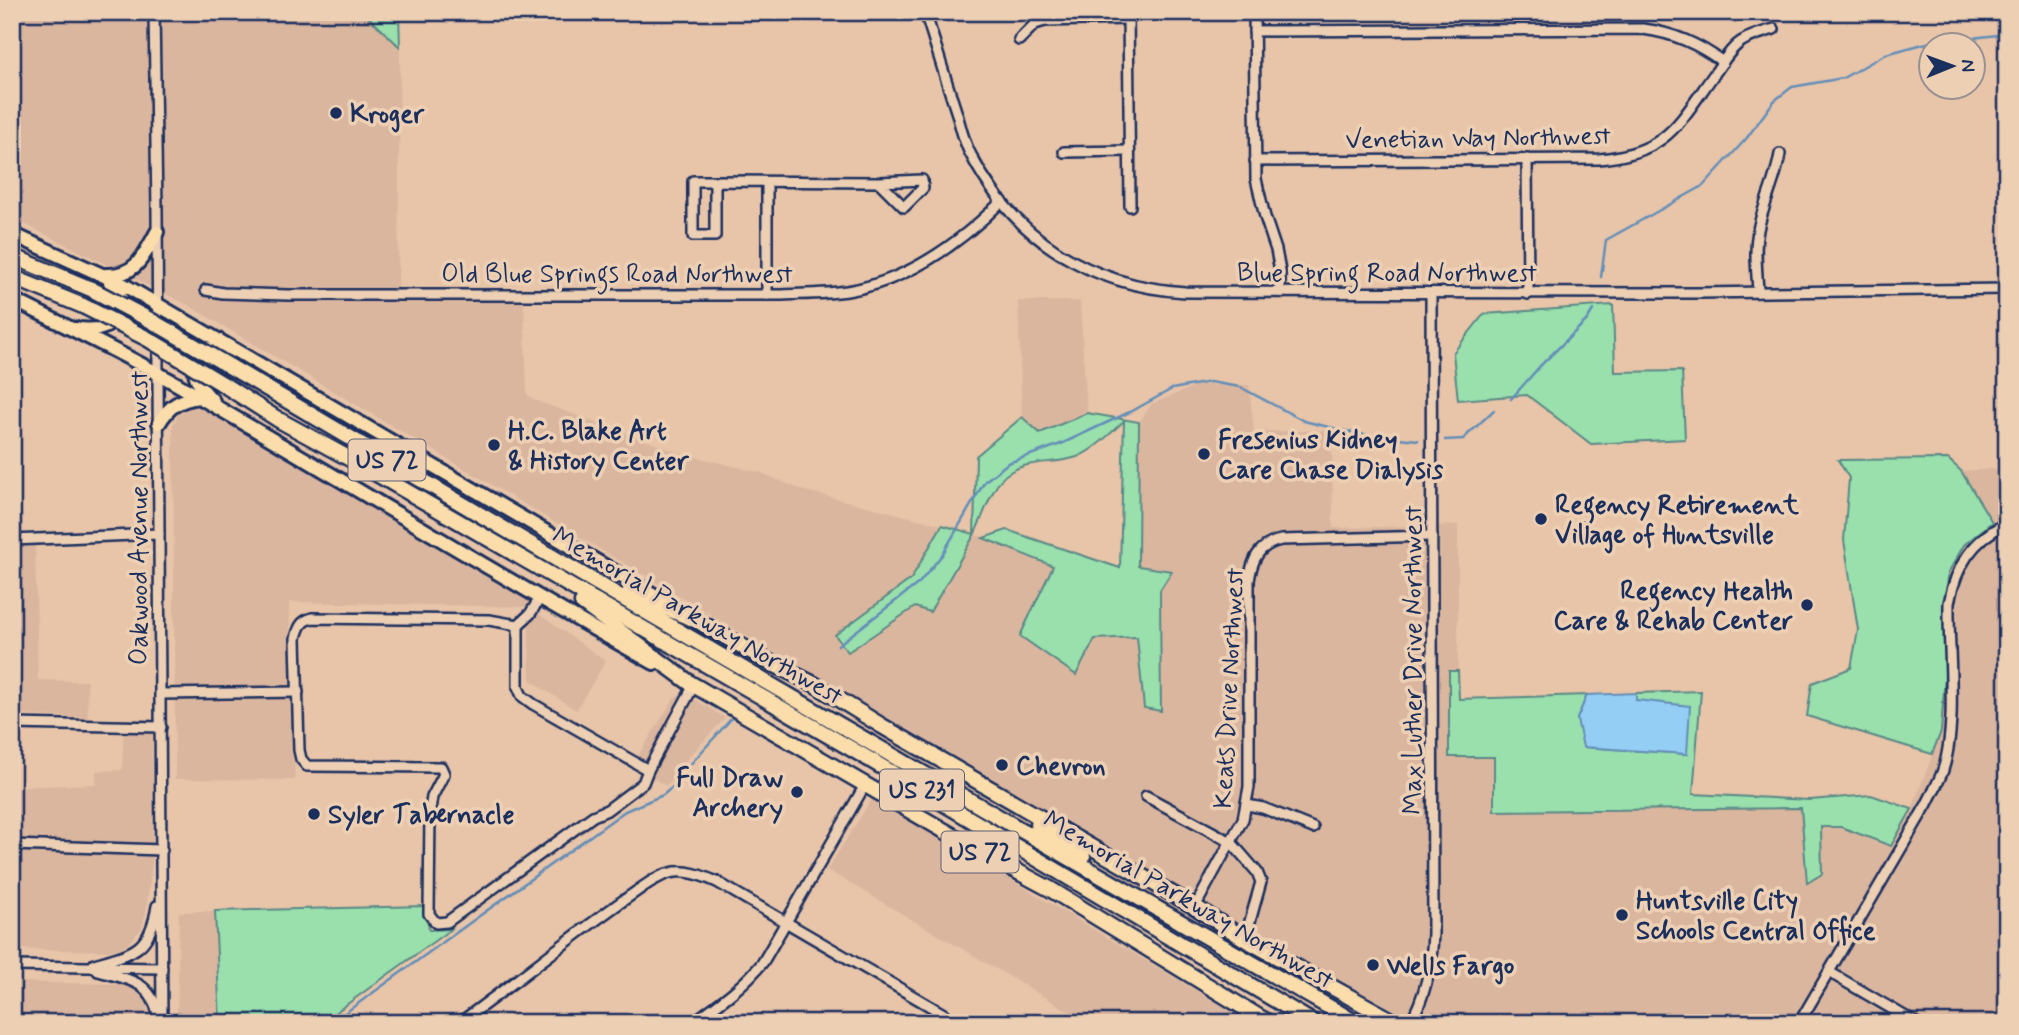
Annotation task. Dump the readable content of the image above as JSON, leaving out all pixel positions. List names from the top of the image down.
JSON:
{
  "streets": {
    "highway": ["US 72", "Memorial Parkway Northwest", "US 231"],
    "street": [
      "Venetian Way Northwest",
      "Blue Spring Road Northwest",
      "Old Blue Springs Road Northwest",
      "Oakwood Avenue Northwest",
      "Max Luther Drive Northwest",
      "Keats Drive Northwest"
    ]
  },
  "crossings": [
    ["Blue Spring Road Northwest", "Old Blue Springs Road Northwest"],
    ["Blue Spring Road Northwest", "Max Luther Drive Northwest"],
    ["US 72", "Memorial Parkway Northwest"],
    ["US 72", "Keats Drive Northwest"],
    ["Max Luther Drive Northwest", "Keats Drive Northwest"]
  ],
  "places": [
    "Kroger",
    "H.C. Blake Art & History Center",
    "Fresenius Kidney Care Chase Dialysis",
    "Regency Retirement Village of Huntsville",
    "Regency Health Care & Rehab Center",
    "Chevron",
    "Full Draw Archery",
    "Syler Tabernacle",
    "Huntsville City Schools Central Office",
    "Wells Fargo"
  ],
  "north": "right"
}
